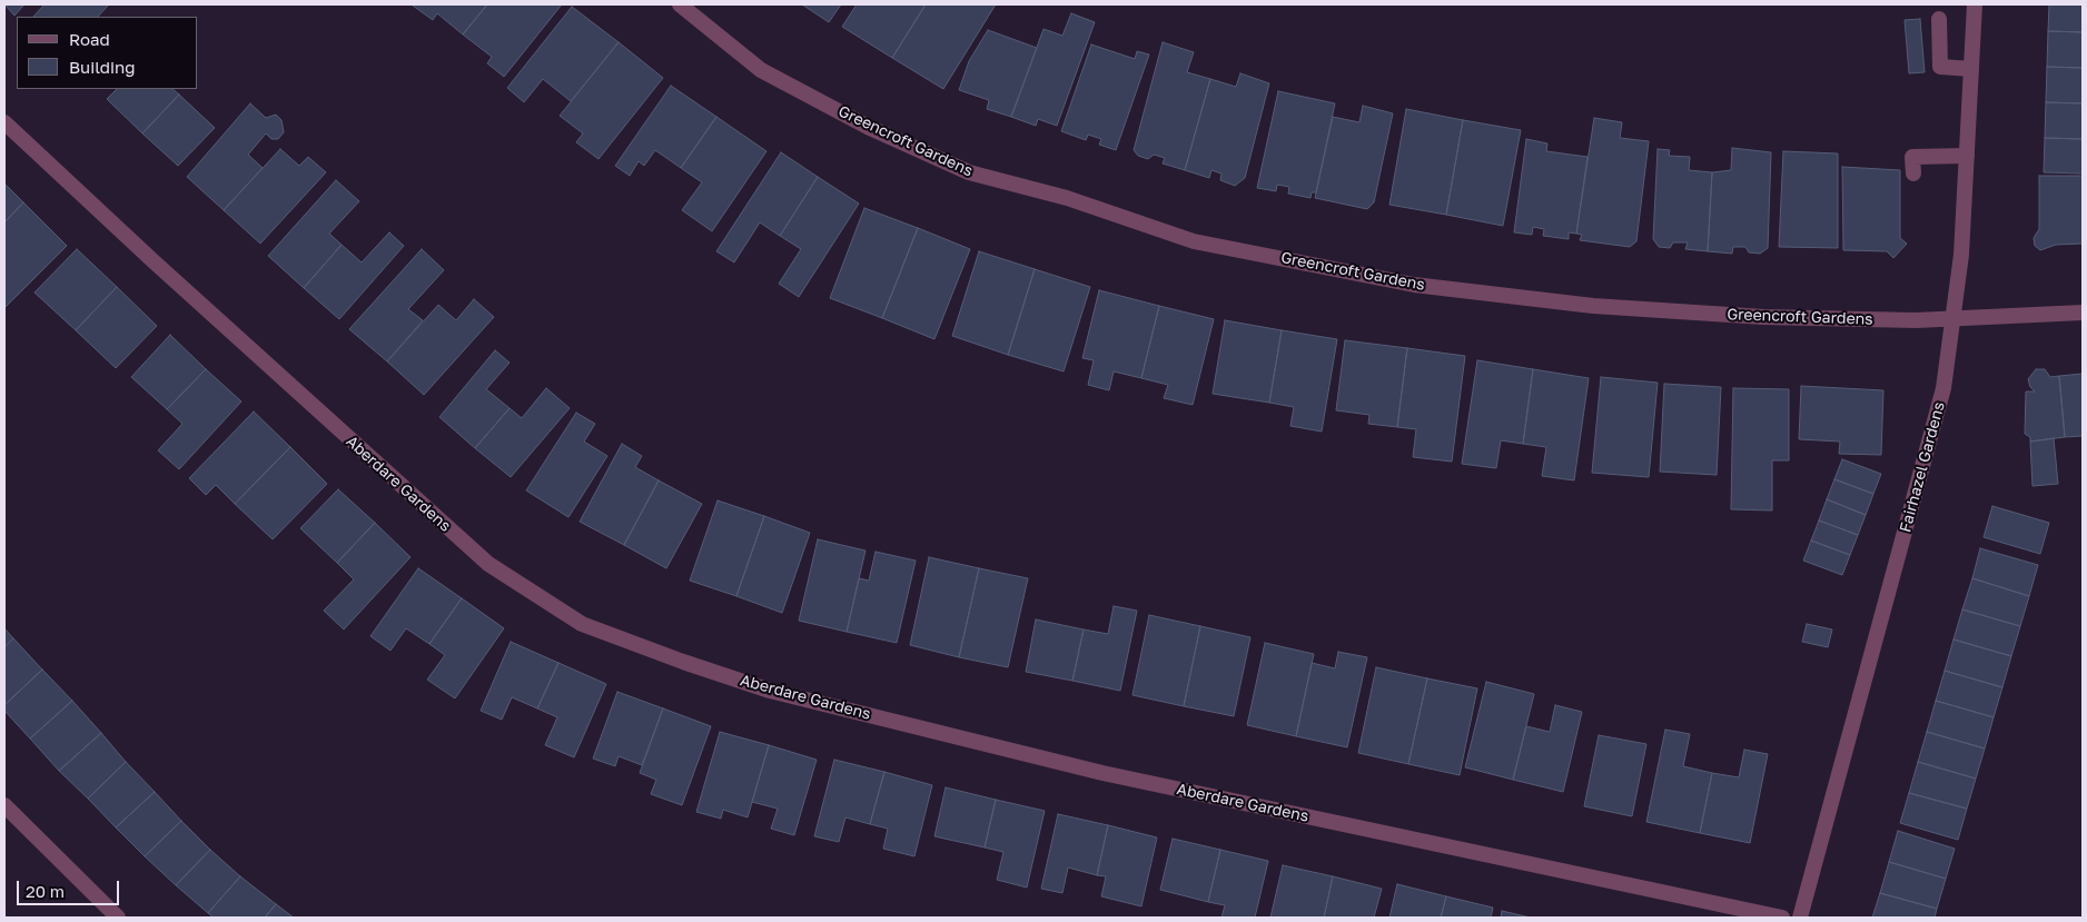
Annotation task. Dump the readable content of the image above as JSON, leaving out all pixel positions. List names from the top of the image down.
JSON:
{
  "streets": {
    "street": ["Greencroft Gardens", "Fairhazel Gardens", "Aberdare Gardens"]
  },
  "crossings": [
    ["Greencroft Gardens", "Fairhazel Gardens"]
  ],
  "legend": ["Road", "Building"],
  "scale_bar": "20 m"
}
